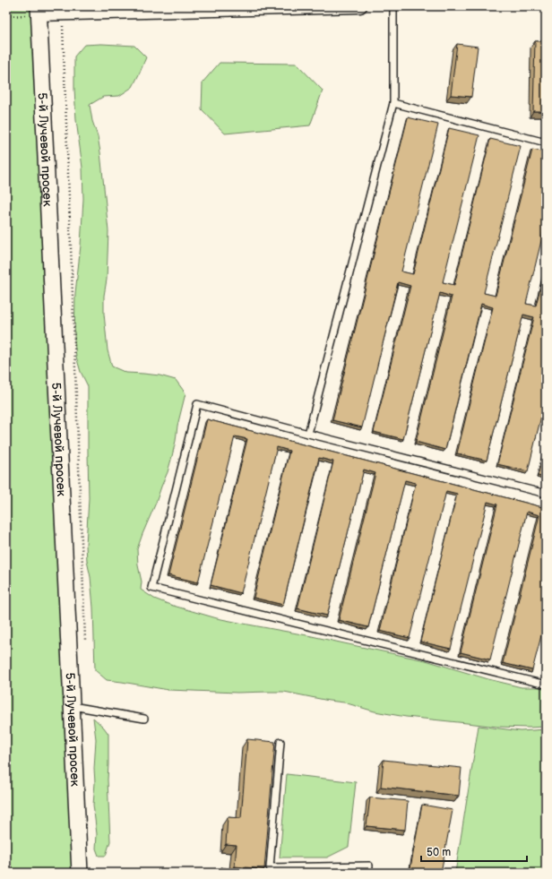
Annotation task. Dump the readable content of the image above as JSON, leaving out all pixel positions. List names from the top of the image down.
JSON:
{
  "streets": {
    "street": ["5-й Лучевой просек"]
  },
  "scale_bar": "50 m"
}
